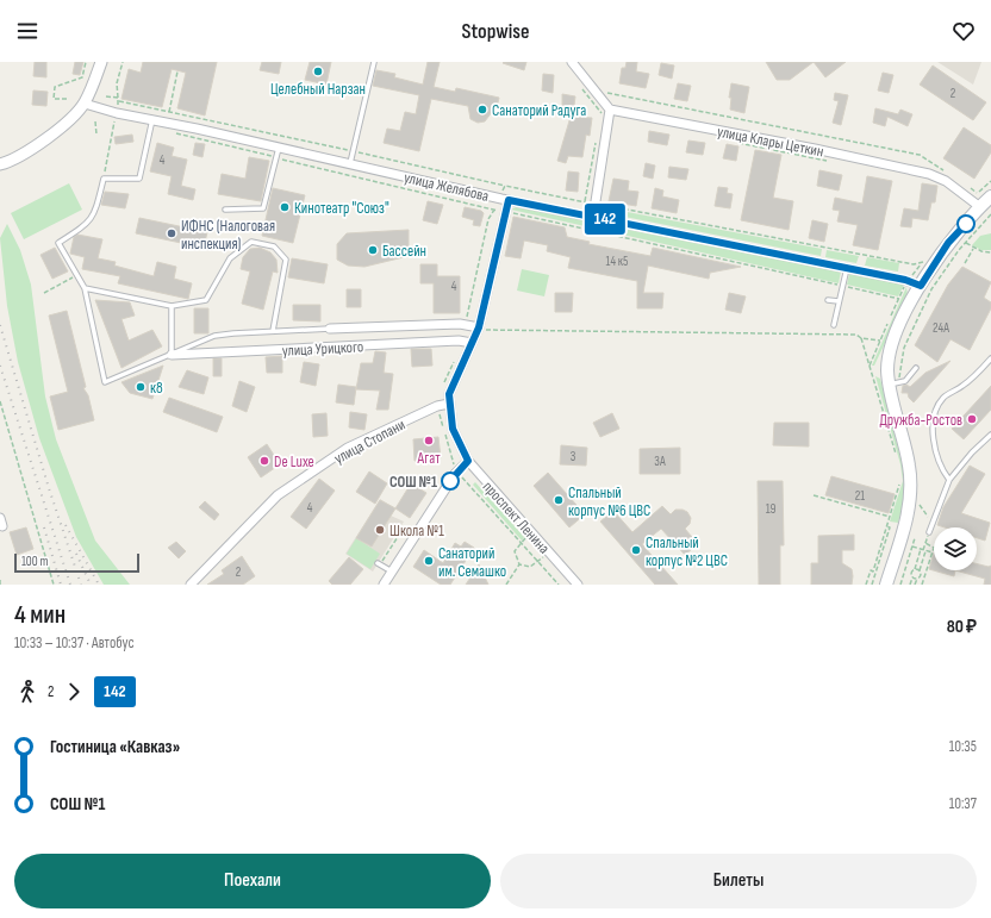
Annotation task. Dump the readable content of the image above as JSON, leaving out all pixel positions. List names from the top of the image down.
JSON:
{
  "streets": {
    "street": [
      "улица Клары Цеткин",
      "улица Желябова",
      "улица Урицкого",
      "улица Стопани",
      "проспект Ленина"
    ]
  },
  "crossings": [
    ["улица Желябова", "проспект Ленина"],
    ["улица Урицкого", "проспект Ленина"],
    ["улица Стопани", "проспект Ленина"]
  ],
  "places": [
    "Целебный Нарзан",
    "Cанаторий Радуга",
    "Кинотеатр \"Союз\"",
    "ИФНС (Налоговая инспекция)",
    "Бассейн",
    "к8",
    "Дружба-Ростов",
    "Агат",
    "De Luxe",
    "СОШ №1",
    "Спальный корпус №6 ЦВС",
    "Школа №1",
    "Спальный корпус №2 ЦВС",
    "Санаторий им. Семашко"
  ],
  "lines": ["bus line 142"],
  "house_numbers": [
    "2",
    "4",
    "14 к5",
    "4",
    "24А",
    "3",
    "3А",
    "21",
    "4",
    "19",
    "2"
  ],
  "scale_bar": "100 m",
  "page": {
    "header": "Stopwise",
    "on_map": "142",
    "scale": "100 m",
    "heading": ["4 мин", "10:33 – 10:37 · Автобус", "80 ₽"],
    "legs": ["2", "142"],
    "list": [
      {
        "name": "Гостиница «Кавказ»",
        "value": "10:35"
      },
      {
        "name": "СОШ №1",
        "value": "10:37"
      }
    ],
    "buttons": ["Поехали", "Билеты"]
  }
}
